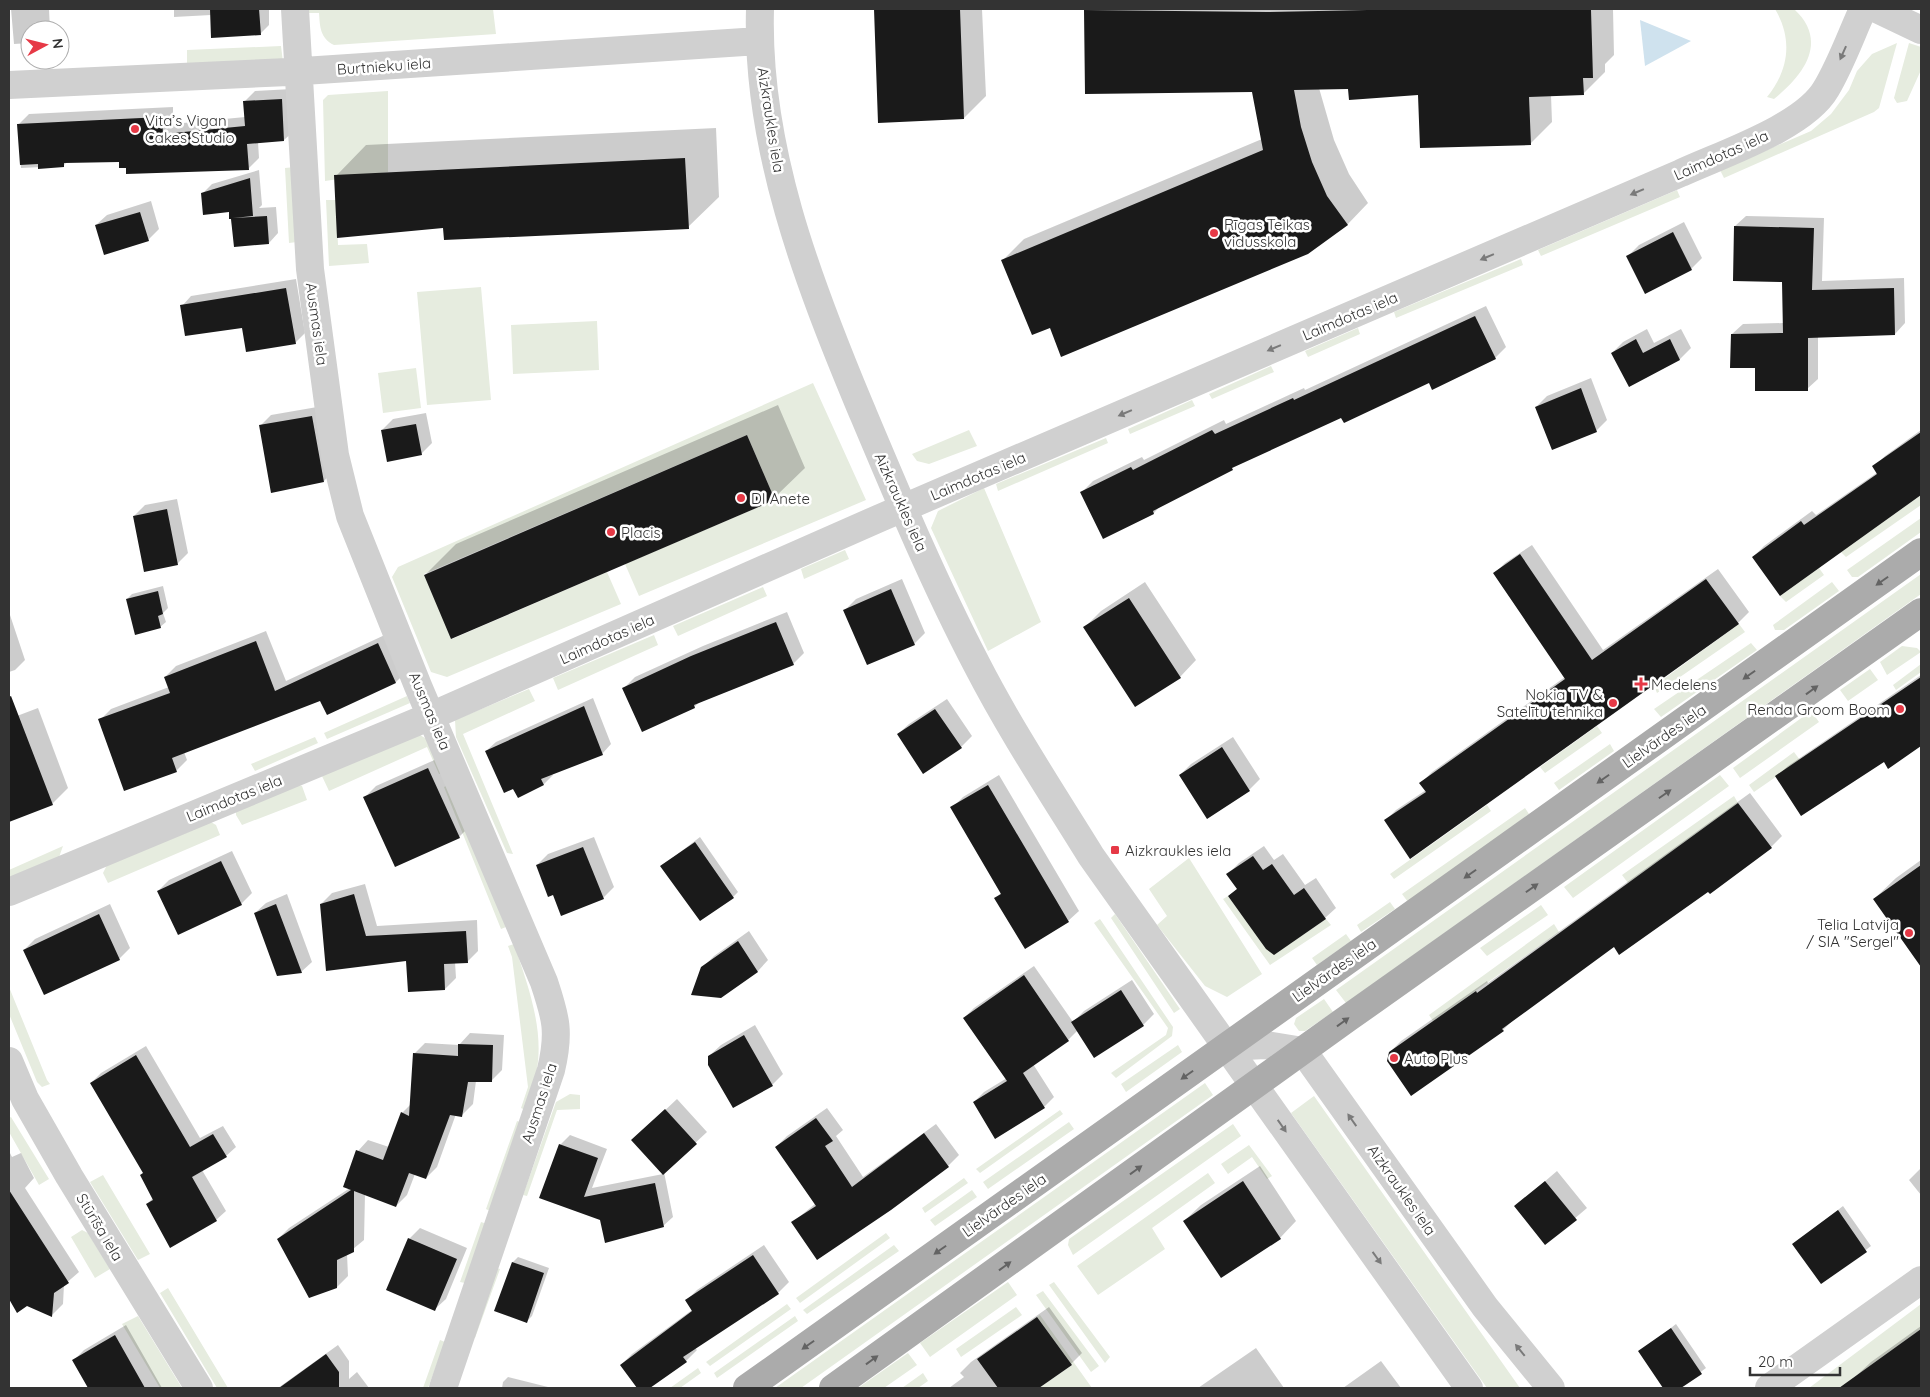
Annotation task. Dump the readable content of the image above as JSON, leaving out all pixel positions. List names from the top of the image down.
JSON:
{
  "streets": {
    "main road": ["Lielvārdes iela"],
    "street": [
      "Burtnieku iela",
      "Aizkraukles iela",
      "Laimdotas iela",
      "Ausmas iela",
      "Stūrīša iela"
    ]
  },
  "crossings": [
    ["Burtnieku iela", "Aizkraukles iela"],
    ["Burtnieku iela", "Ausmas iela"],
    ["Aizkraukles iela", "Laimdotas iela"],
    ["Aizkraukles iela", "Lielvārdes iela"],
    ["Laimdotas iela", "Ausmas iela"]
  ],
  "one_way": ["Laimdotas iela"],
  "places": {
    "other": [
      "Vita’s Vigan Cakes Studio",
      "Rīgas Teikas vidusskola",
      "DI Anete",
      "Placis",
      "Nokia TV & Satelītu tehnika",
      "Renda Groom Boom",
      "Telia Latvija / SIA \"Sergel\"",
      "Auto Plus"
    ],
    "health": ["Medelens"],
    "transit": ["Aizkraukles iela"]
  },
  "scale_bar": "20 m",
  "north": "right"
}
